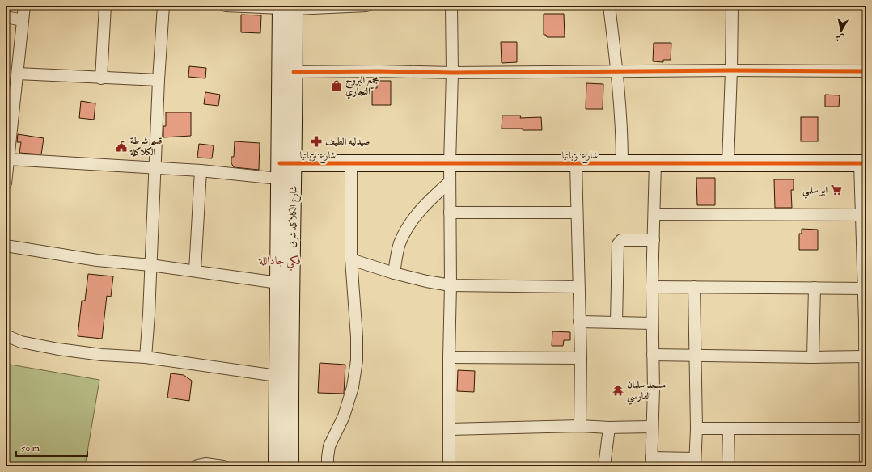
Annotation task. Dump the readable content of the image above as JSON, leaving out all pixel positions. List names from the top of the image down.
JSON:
{
  "streets": {
    "street": ["شارع نوباتيا", "شارع الكلاكله شرق"]
  },
  "crossings": [
    ["شارع نوباتيا", "شارع الكلاكله شرق"]
  ],
  "districts": ["فكي جاداللة"],
  "places": {
    "shop": ["مجمع البروج التجاري"],
    "pharmacy": ["صيدليه الطيف"],
    "public building": ["قسم شرطة الكلاكلة"],
    "supermarket": ["ابو سلمي"],
    "temple": ["مسجد سلمان الفارسي"]
  },
  "scale_bar": "50 m",
  "north": "bottom"
}
